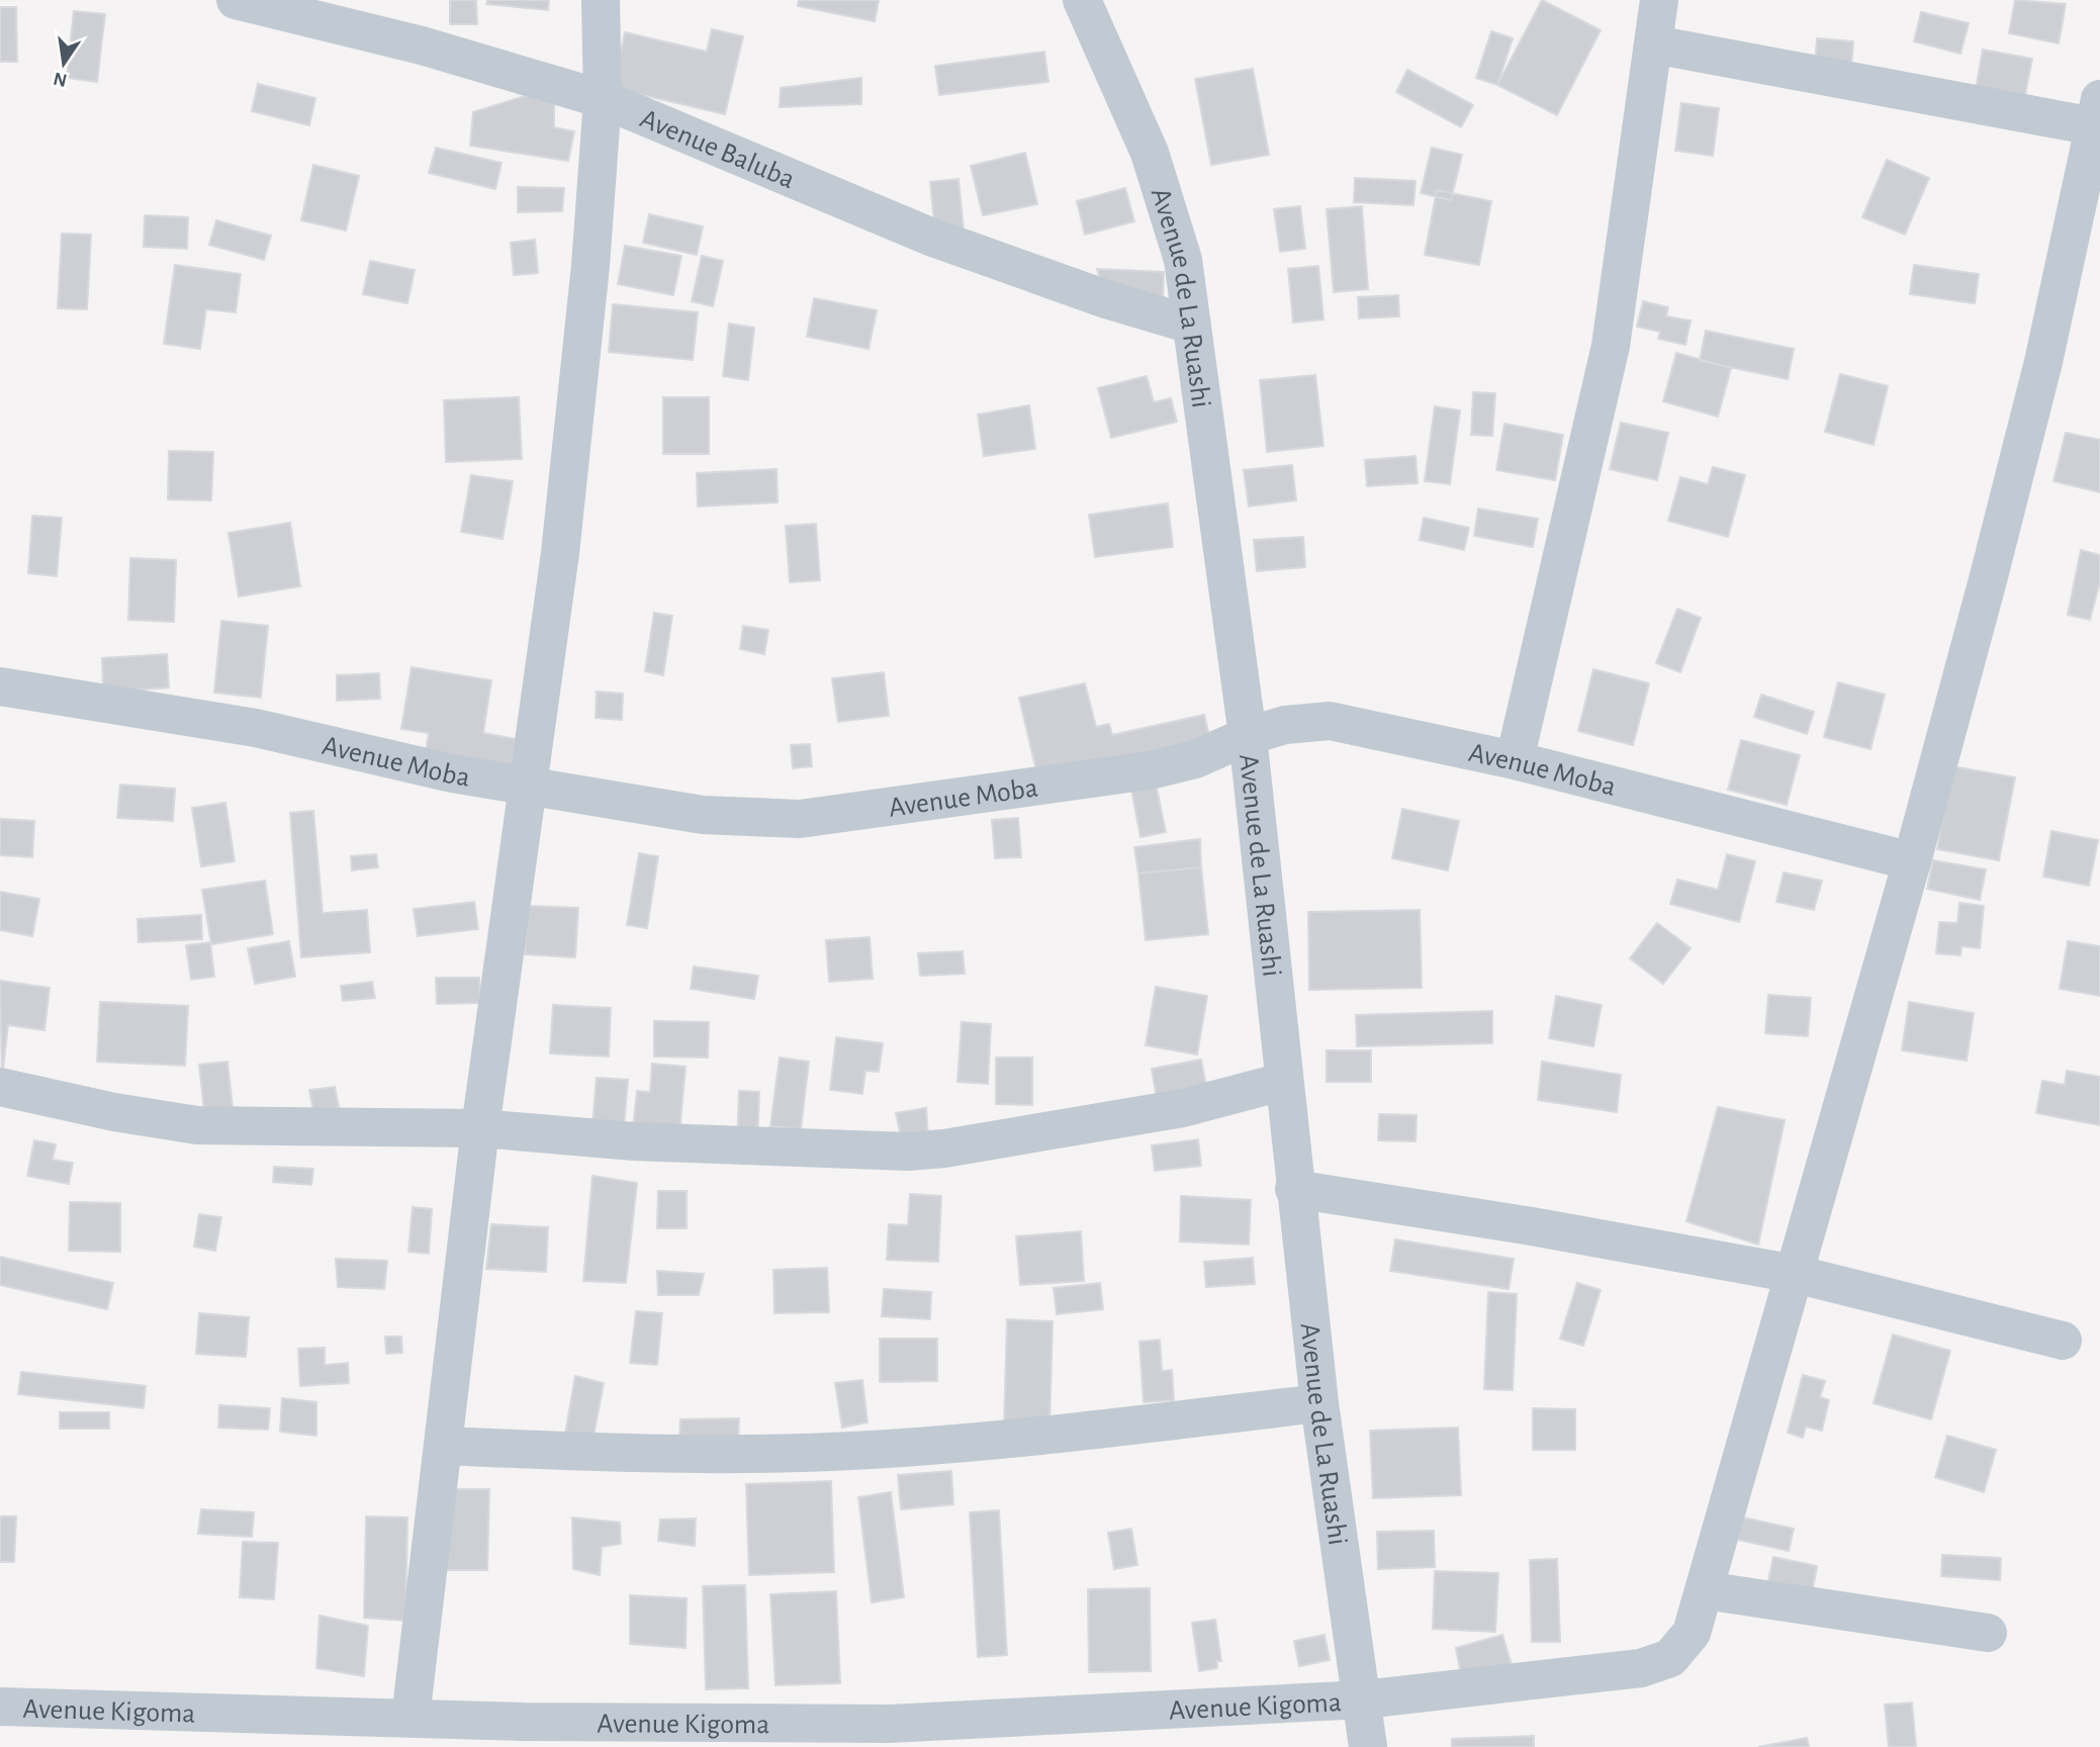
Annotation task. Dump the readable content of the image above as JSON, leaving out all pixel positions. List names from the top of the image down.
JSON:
{
  "streets": {
    "street": [
      "Avenue Baluba",
      "Avenue de La Ruashi",
      "Avenue Moba",
      "Avenue Kigoma"
    ]
  },
  "crossings": [
    ["Avenue Baluba", "Avenue de La Ruashi"],
    ["Avenue de La Ruashi", "Avenue Moba"],
    ["Avenue de La Ruashi", "Avenue Kigoma"],
    ["Avenue Moba", "Avenue Kigoma"]
  ],
  "north": "bottom"
}
